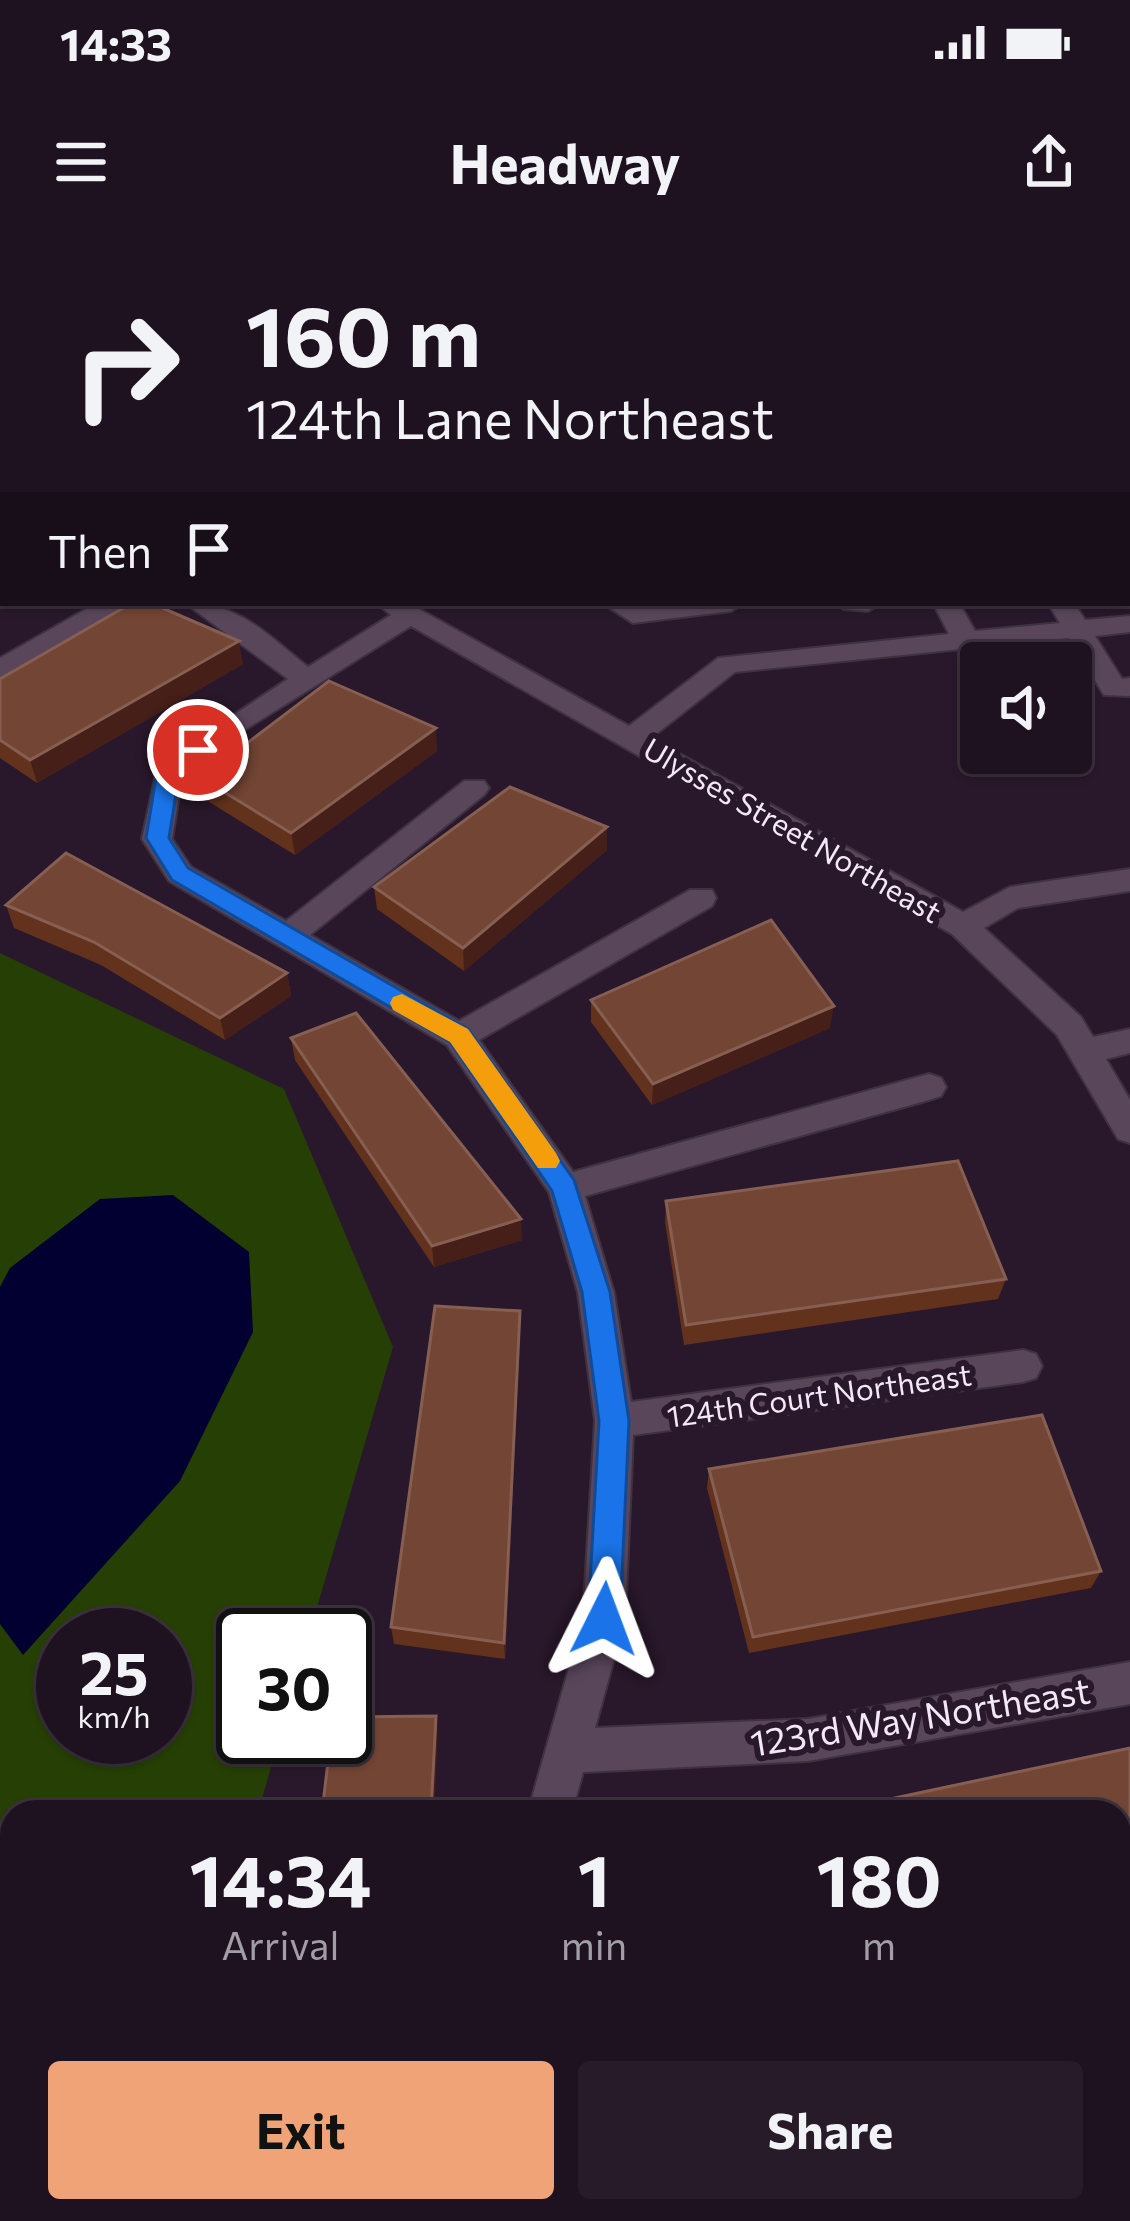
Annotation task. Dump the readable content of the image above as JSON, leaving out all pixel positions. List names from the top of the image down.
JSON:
{
  "streets": {
    "street": ["Ulysses Street Northeast", "124th Court Northeast", "123rd Way Northeast"]
  },
  "page": {
    "status": "14:33",
    "header": "Headway",
    "turn": ["160 m", "124th Lane Northeast"],
    "then": "Then",
    "speed": "25 km/h",
    "limit": "30",
    "eta": [
      "14:34",
      "Arrival",
      "1",
      "min",
      "180",
      "m"
    ],
    "buttons": ["Exit", "Share"]
  }
}
